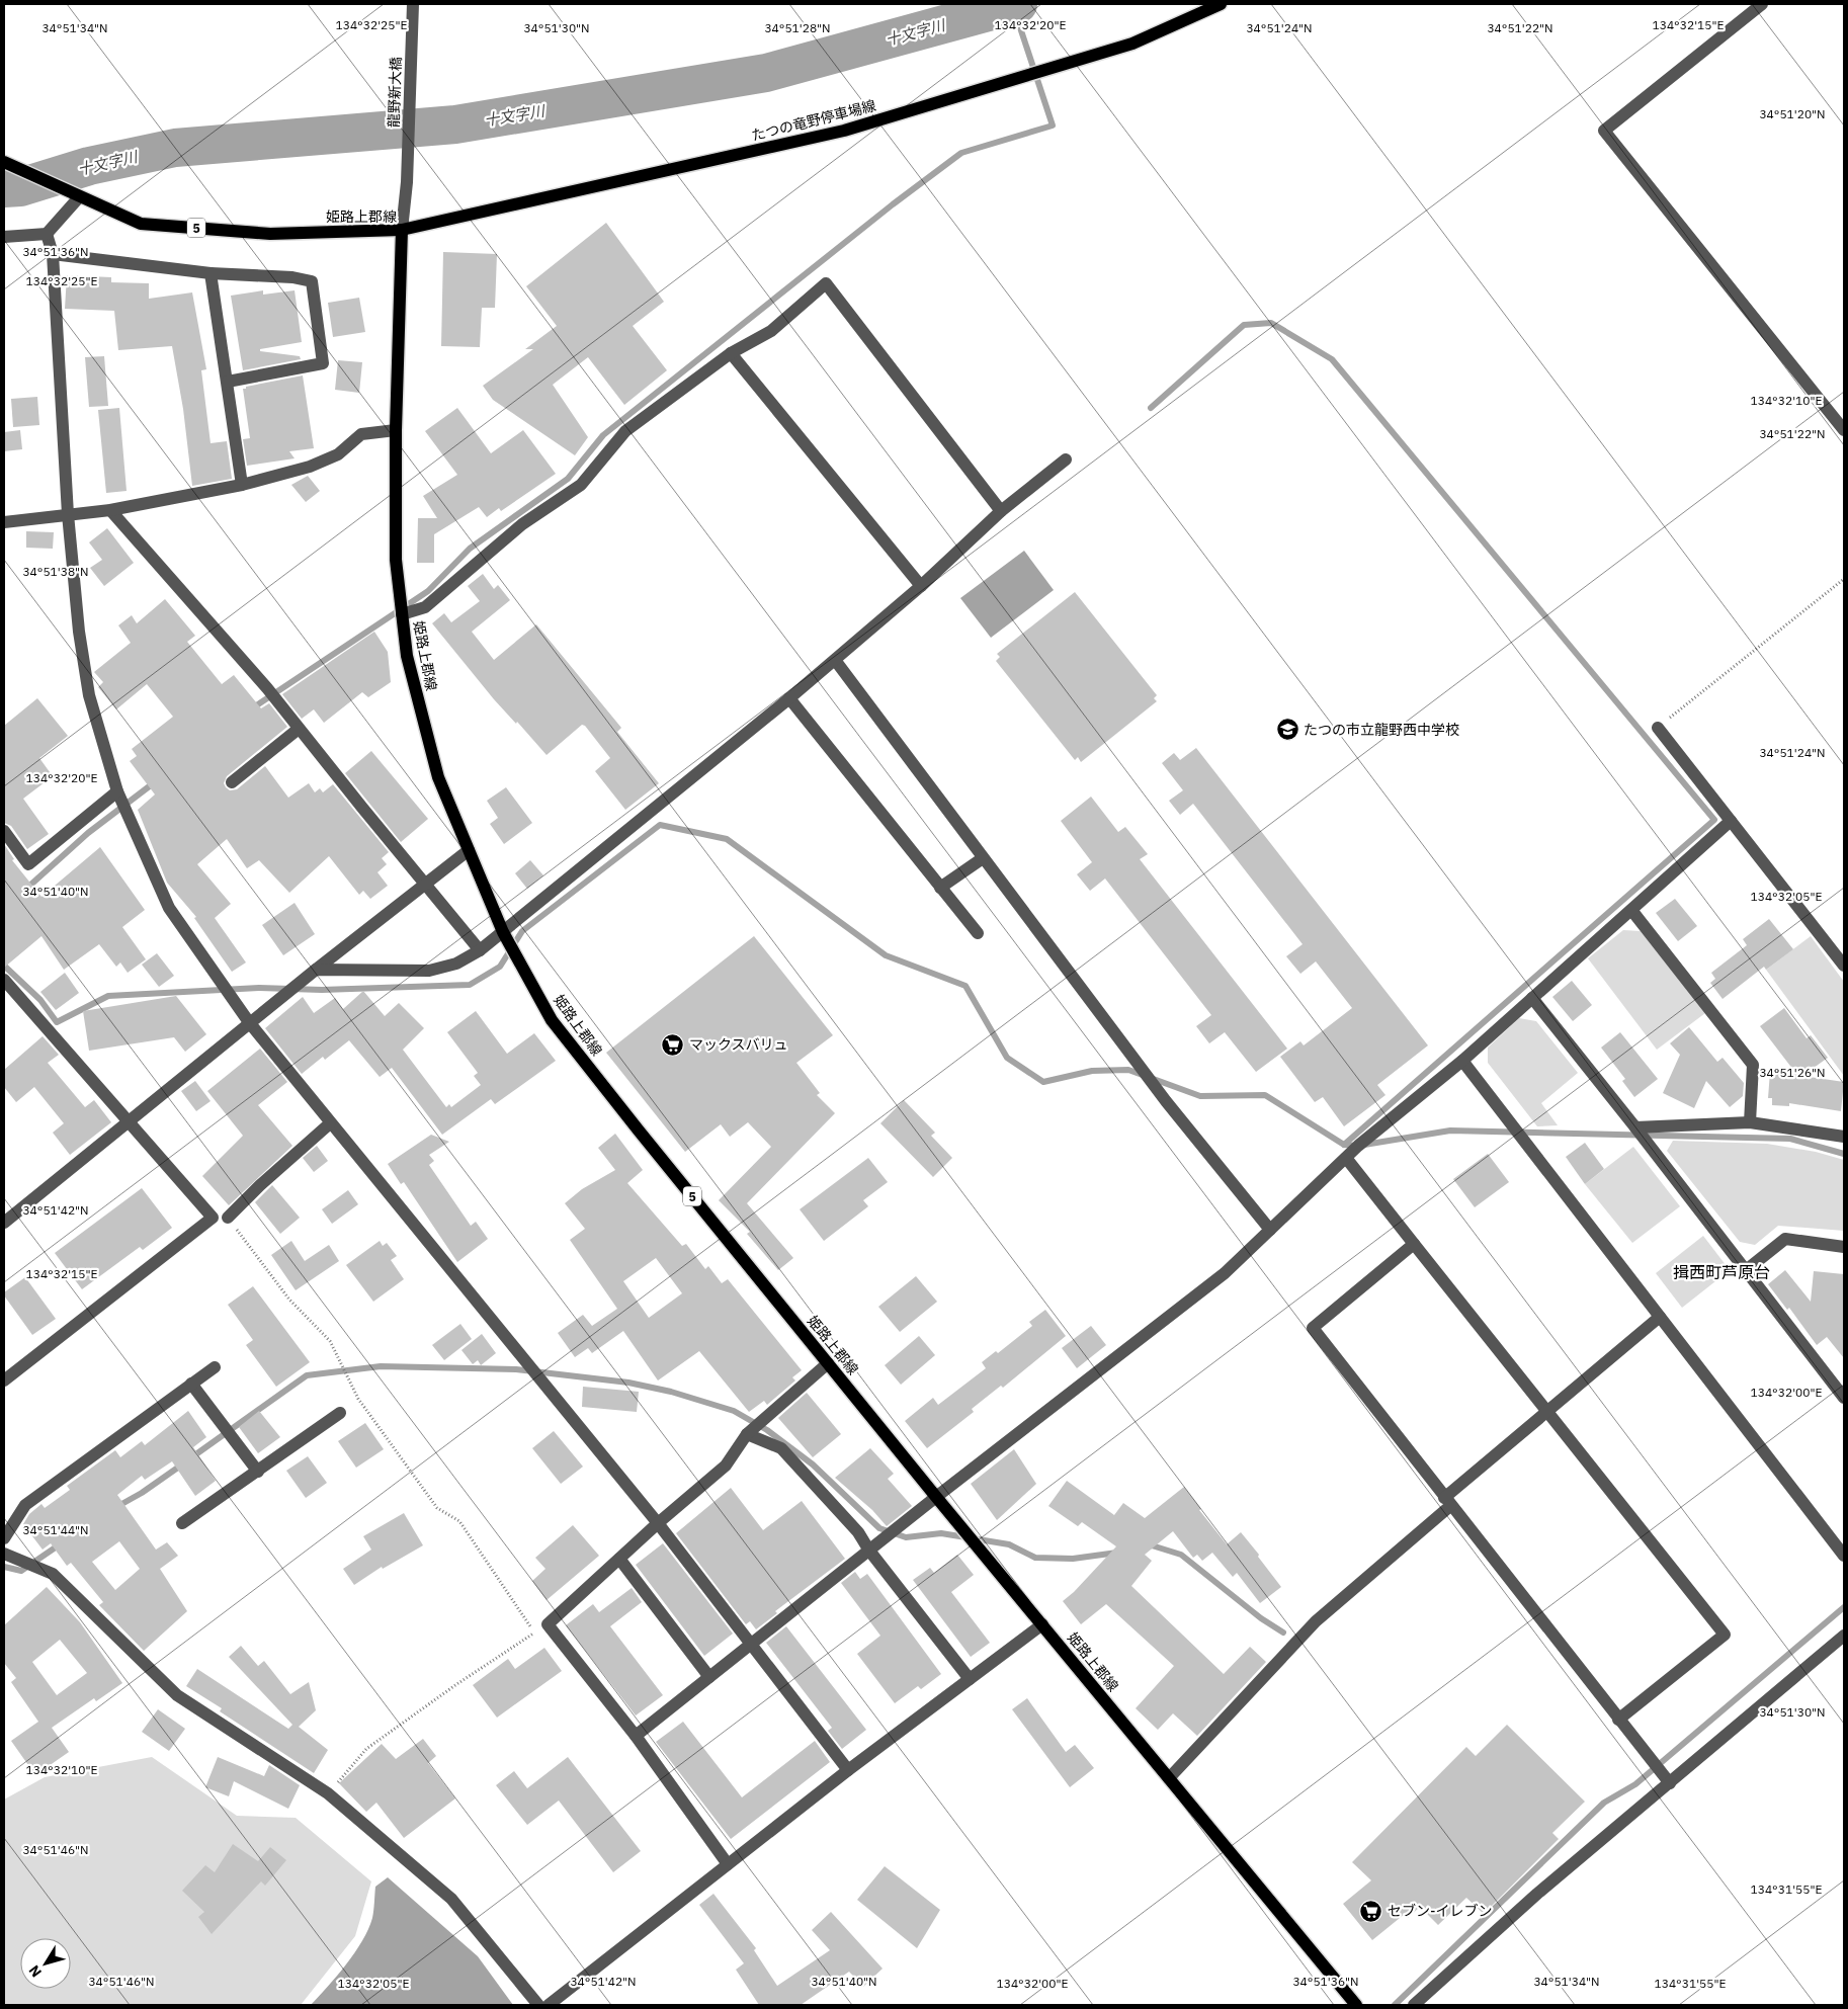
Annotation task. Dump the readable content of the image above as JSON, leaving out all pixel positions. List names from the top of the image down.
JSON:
{
  "streets": {
    "main road": ["たつの竜野停車場線", "姫路上郡線", "5"],
    "street": ["龍野新大橋"]
  },
  "crossings": [
    ["龍野新大橋", "たつの竜野停車場線"],
    ["龍野新大橋", "姫路上郡線"],
    ["たつの竜野停車場線", "姫路上郡線"]
  ],
  "districts": ["揖西町芦原台"],
  "water": ["十文字川"],
  "places": {
    "school or university": ["たつの市立龍野西中学校"],
    "supermarket": ["マックスバリュ", "セブン-イレブン"]
  },
  "north": "bottom left",
  "coordinates": [
    "134°32'25\"E",
    "134°32'20\"E",
    "134°32'15\"E",
    "34°51'34\"N",
    "34°51'30\"N",
    "34°51'28\"N",
    "34°51'24\"N",
    "34°51'22\"N",
    "34°51'20\"N",
    "34°51'36\"N",
    "134°32'10\"E",
    "34°51'38\"N",
    "34°51'40\"N",
    "134°32'05\"E",
    "34°51'26\"N",
    "34°51'42\"N",
    "134°32'00\"E",
    "34°51'44\"N",
    "34°51'46\"N",
    "134°31'55\"E"
  ]
}
